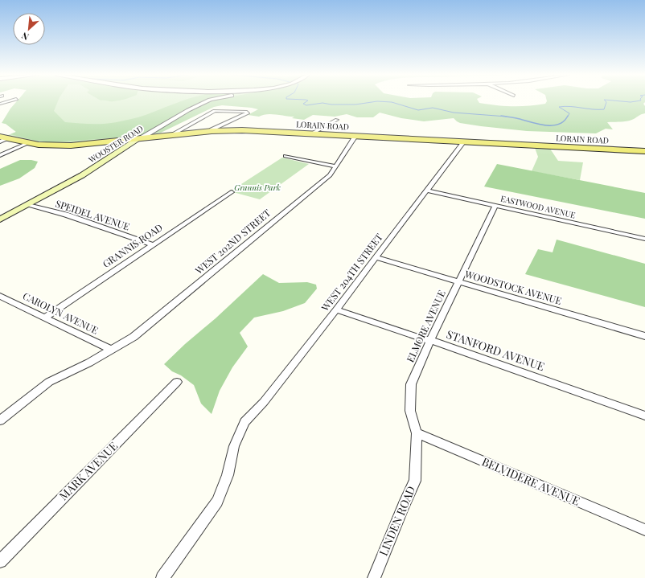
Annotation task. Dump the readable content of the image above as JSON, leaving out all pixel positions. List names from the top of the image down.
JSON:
{
  "streets": {
    "main road": ["LORAIN ROAD", "WOOSTER ROAD"],
    "street": [
      "EASTWOOD AVENUE",
      "SPEIDEL AVENUE",
      "WEST 202ND STREET",
      "GRANNIS ROAD",
      "WEST 204TH STREET",
      "WOODSTOCK AVENUE",
      "CAROLYN AVENUE",
      "ELMORE AVENUE",
      "STANFORD AVENUE",
      "MARK AVENUE",
      "BELVIDERE AVENUE",
      "LINDEN ROAD"
    ]
  },
  "crossings": [
    ["LORAIN ROAD", "WOOSTER ROAD"],
    ["LORAIN ROAD", "WEST 202ND STREET"],
    ["LORAIN ROAD", "WEST 204TH STREET"],
    ["WOOSTER ROAD", "SPEIDEL AVENUE"],
    ["EASTWOOD AVENUE", "WEST 204TH STREET"],
    ["EASTWOOD AVENUE", "ELMORE AVENUE"],
    ["SPEIDEL AVENUE", "GRANNIS ROAD"],
    ["WEST 202ND STREET", "CAROLYN AVENUE"],
    ["GRANNIS ROAD", "CAROLYN AVENUE"],
    ["WEST 204TH STREET", "WOODSTOCK AVENUE"],
    ["WEST 204TH STREET", "STANFORD AVENUE"],
    ["WOODSTOCK AVENUE", "ELMORE AVENUE"],
    ["ELMORE AVENUE", "STANFORD AVENUE"],
    ["ELMORE AVENUE", "BELVIDERE AVENUE"],
    ["ELMORE AVENUE", "LINDEN ROAD"]
  ],
  "parks": ["Grannis Park"],
  "north": "bottom left"
}
